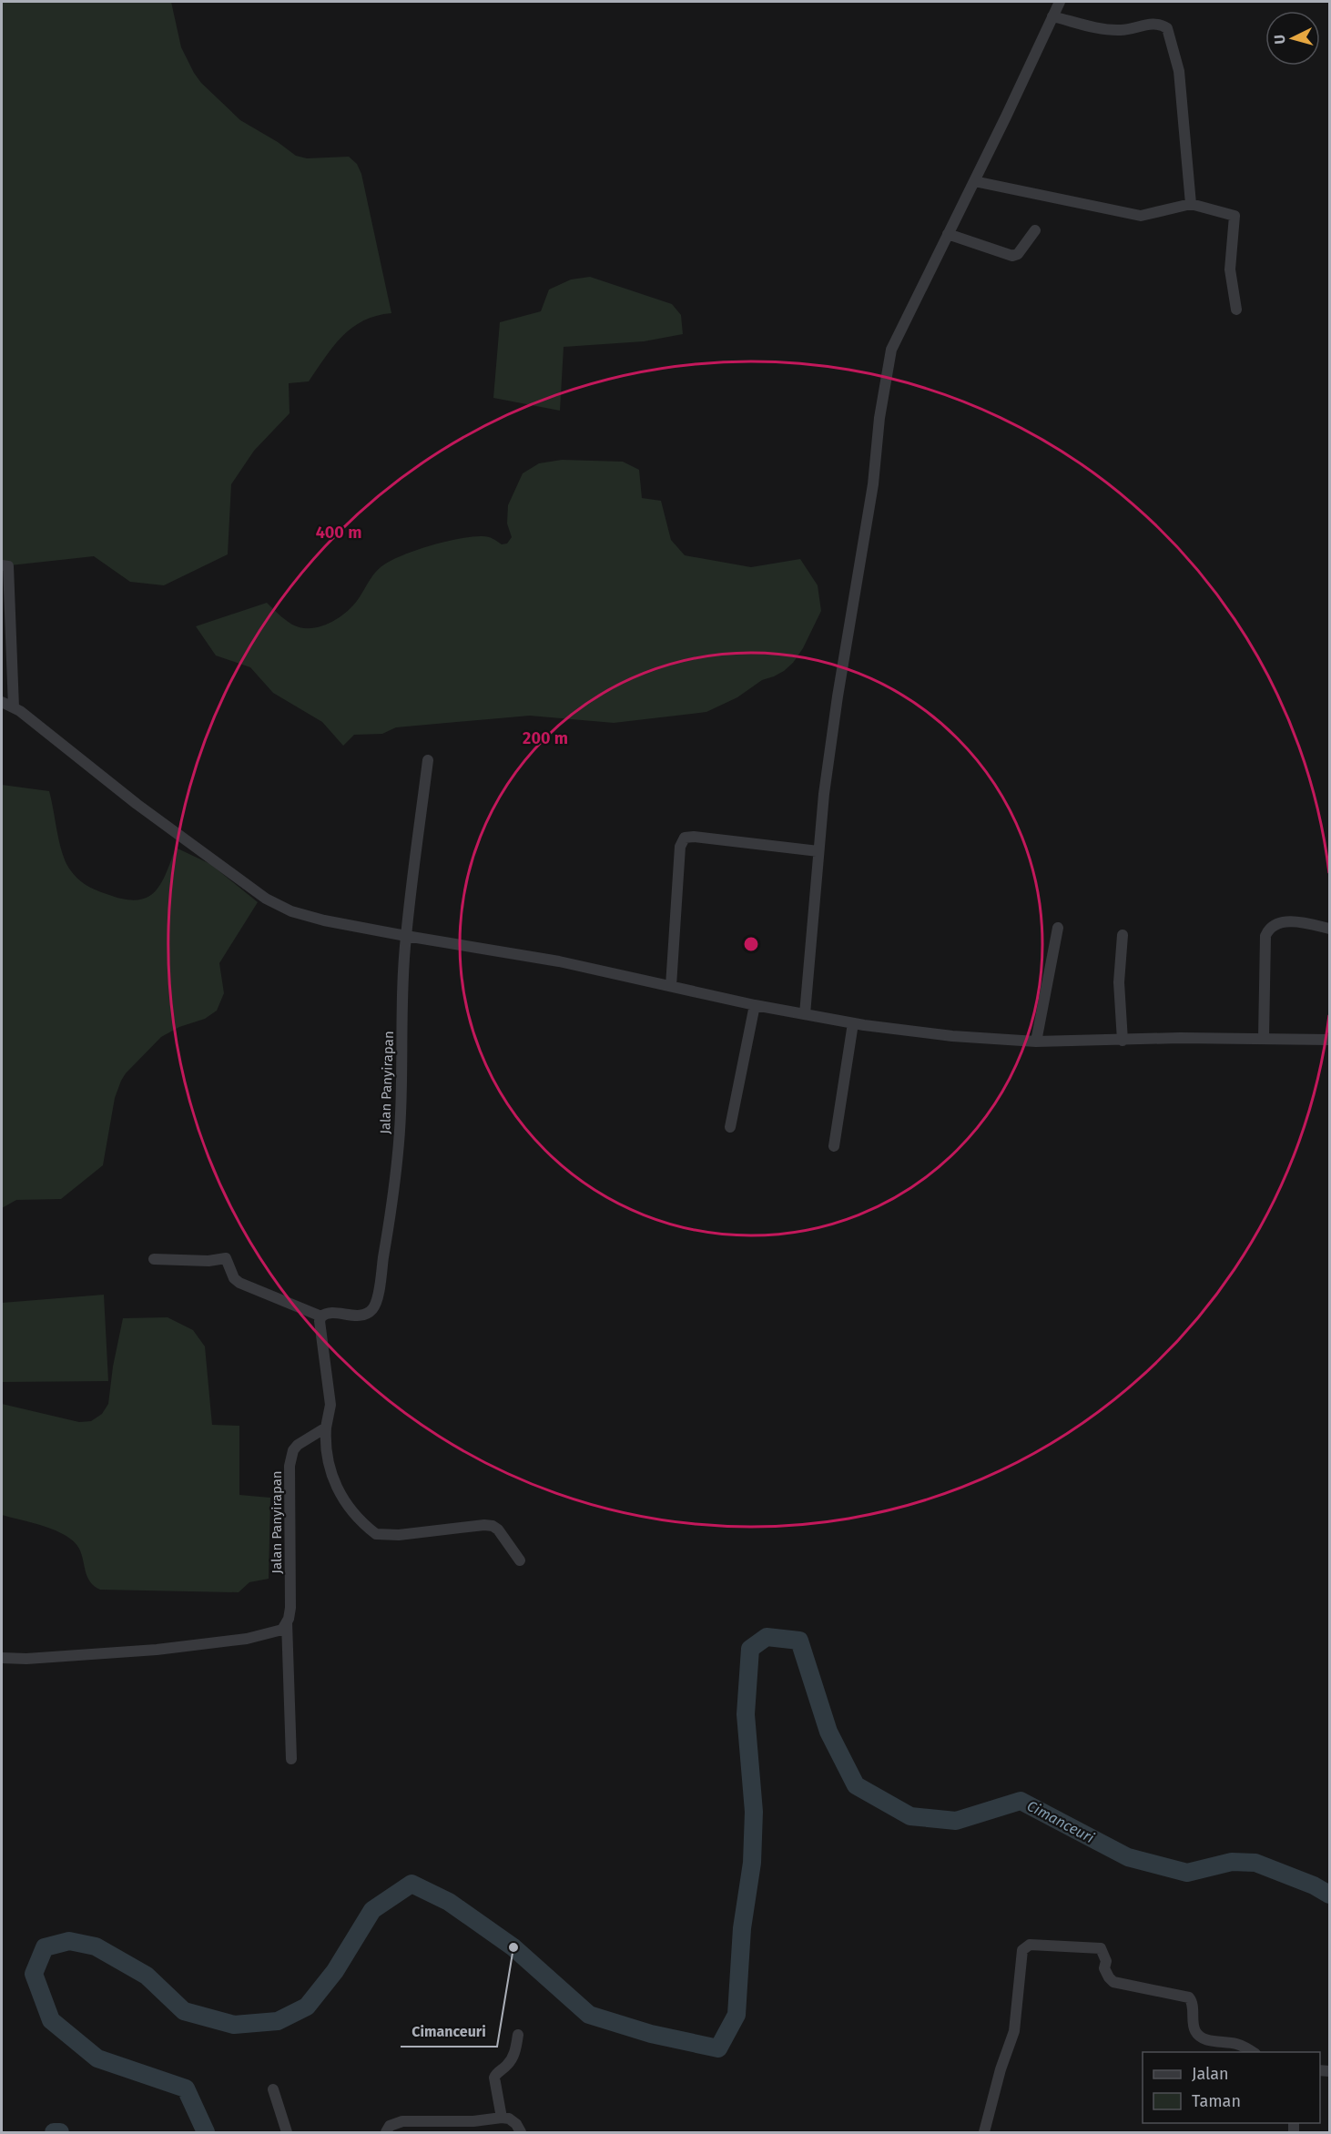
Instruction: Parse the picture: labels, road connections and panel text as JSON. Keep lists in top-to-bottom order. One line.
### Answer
{"streets":{"street":["Jalan Panyirapan"]},"water":["Cimanceuri"],"places":["Cimanceuri"],"legend":["Jalan","Taman"],"north":"left","rings":["400 m","200 m"]}
